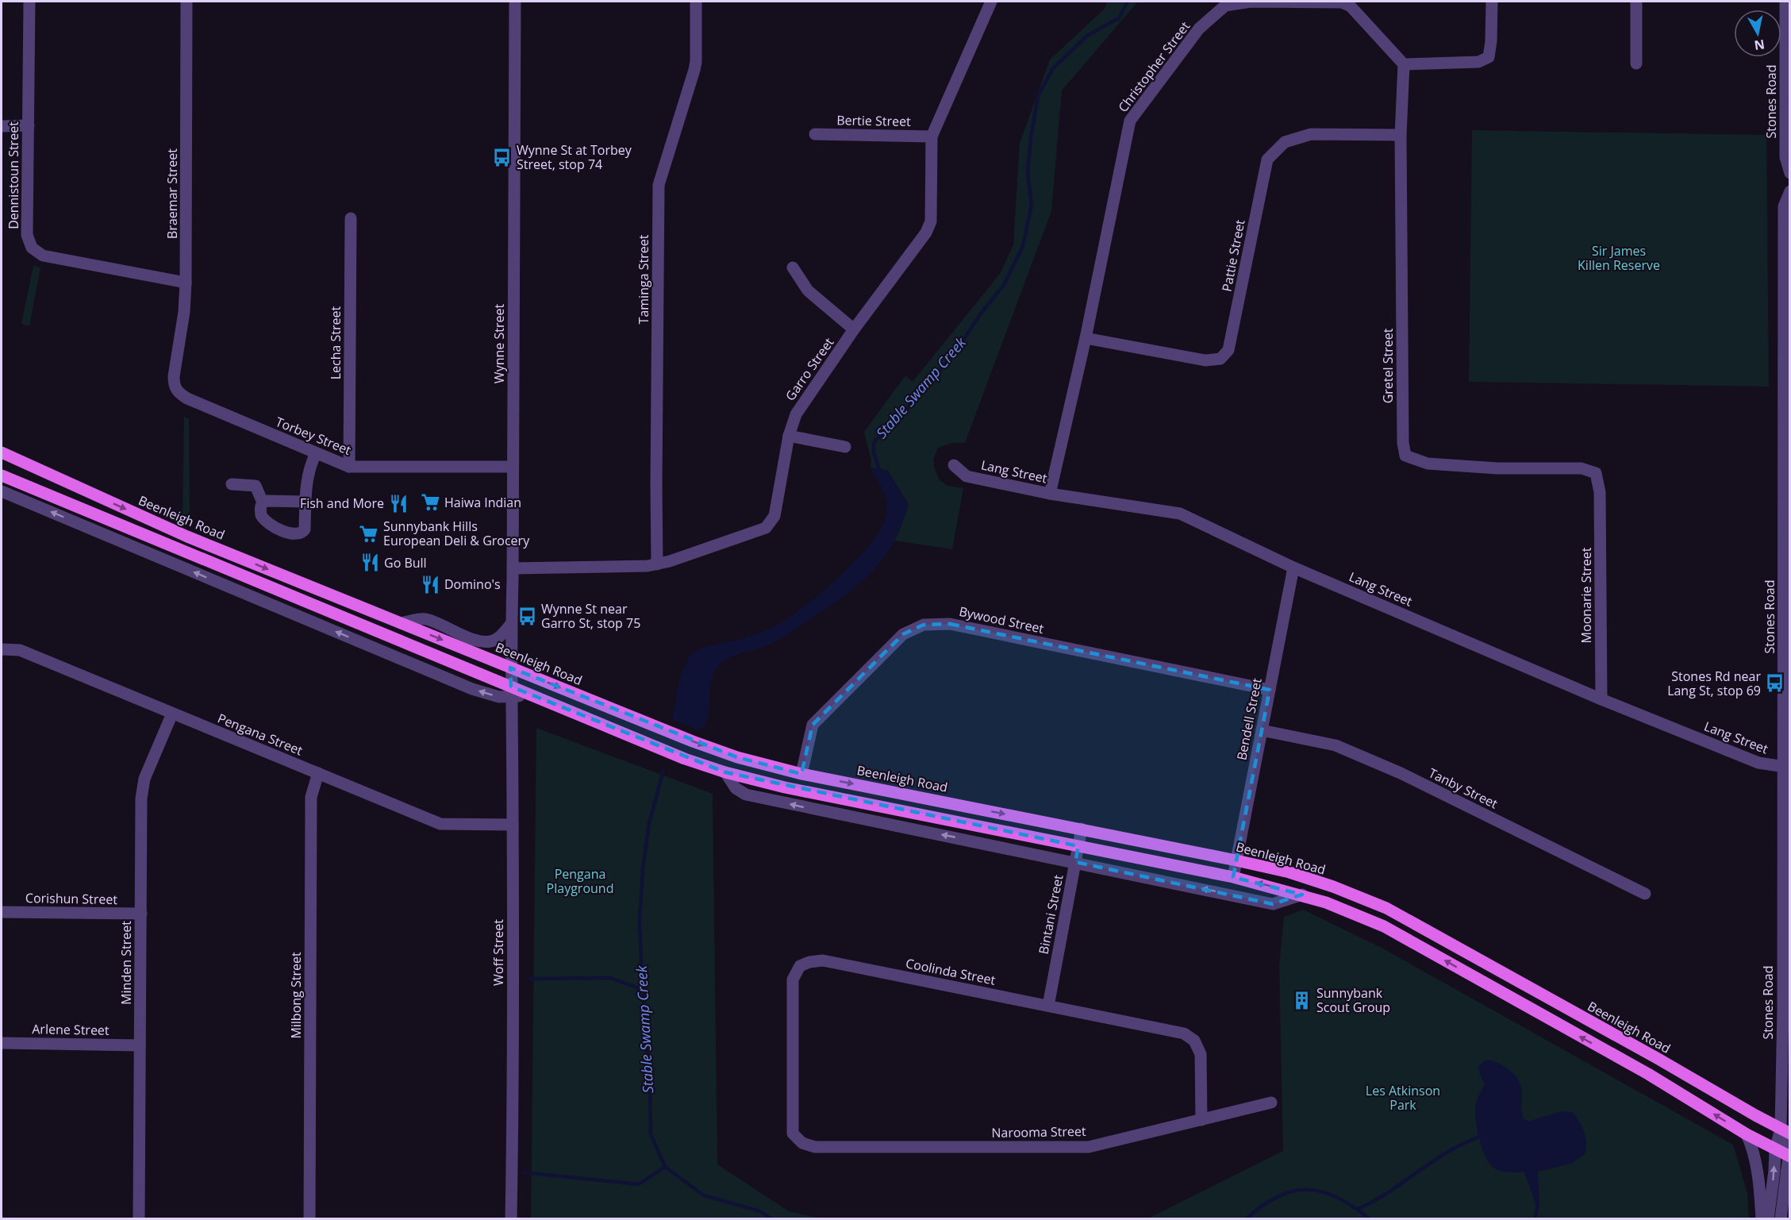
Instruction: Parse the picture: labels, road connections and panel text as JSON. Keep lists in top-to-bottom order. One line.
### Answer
{"streets":{"main road":["Beenleigh Road"],"street":["Christopher Street","Stones Road","Bertie Street","Dennistoun Street","Braemar Street","Pattie Street","Taminga Street","Lecha Street","Wynne Street","Gretel Street","Garro Street","Torbey Street","Lang Street","Moonarie Street","Bywood Street","Bendell Street","Pengana Street","Tanby Street","Corishun Street","Bintani Street","Woff Street","Minden Street","Coolinda Street","Milbong Street","Arlene Street","Narooma Street"]},"crossings":[["Christopher Street","Pattie Street"],["Christopher Street","Gretel Street"],["Christopher Street","Lang Street"],["Stones Road","Lang Street"],["Stones Road","Beenleigh Road"],["Bertie Street","Garro Street"],["Dennistoun Street","Braemar Street"],["Braemar Street","Torbey Street"],["Pattie Street","Gretel Street"],["Taminga Street","Garro Street"],["Lecha Street","Torbey Street"],["Wynne Street","Garro Street"],["Wynne Street","Torbey Street"],["Wynne Street","Beenleigh Road"],["Wynne Street","Woff Street"],["Gretel Street","Moonarie Street"],["Lang Street","Moonarie Street"],["Lang Street","Bendell Street"],["Beenleigh Road","Bywood Street"],["Beenleigh Road","Bendell Street"],["Beenleigh Road","Bintani Street"],["Bywood Street","Bendell Street"],["Bendell Street","Tanby Street"],["Pengana Street","Woff Street"],["Pengana Street","Minden Street"],["Pengana Street","Milbong Street"],["Corishun Street","Minden Street"],["Bintani Street","Coolinda Street"],["Minden Street","Arlene Street"],["Coolinda Street","Narooma Street"]],"water":["Stable Swamp Creek"],"parks":["Sir James Killen Reserve","Pengana Playground","Les Atkinson Park"],"places":{"bus stop":["Wynne St at Torbey Street, stop 74","Wynne St near Garro St, stop 75","Stones Rd near Lang St, stop 69"],"supermarket":["Haiwa Indian","Sunnybank Hills European Deli & Grocery"],"restaurant":["Fish and More","Go Bull","Domino's"],"building":["Sunnybank Scout Group"]},"north":"bottom"}
